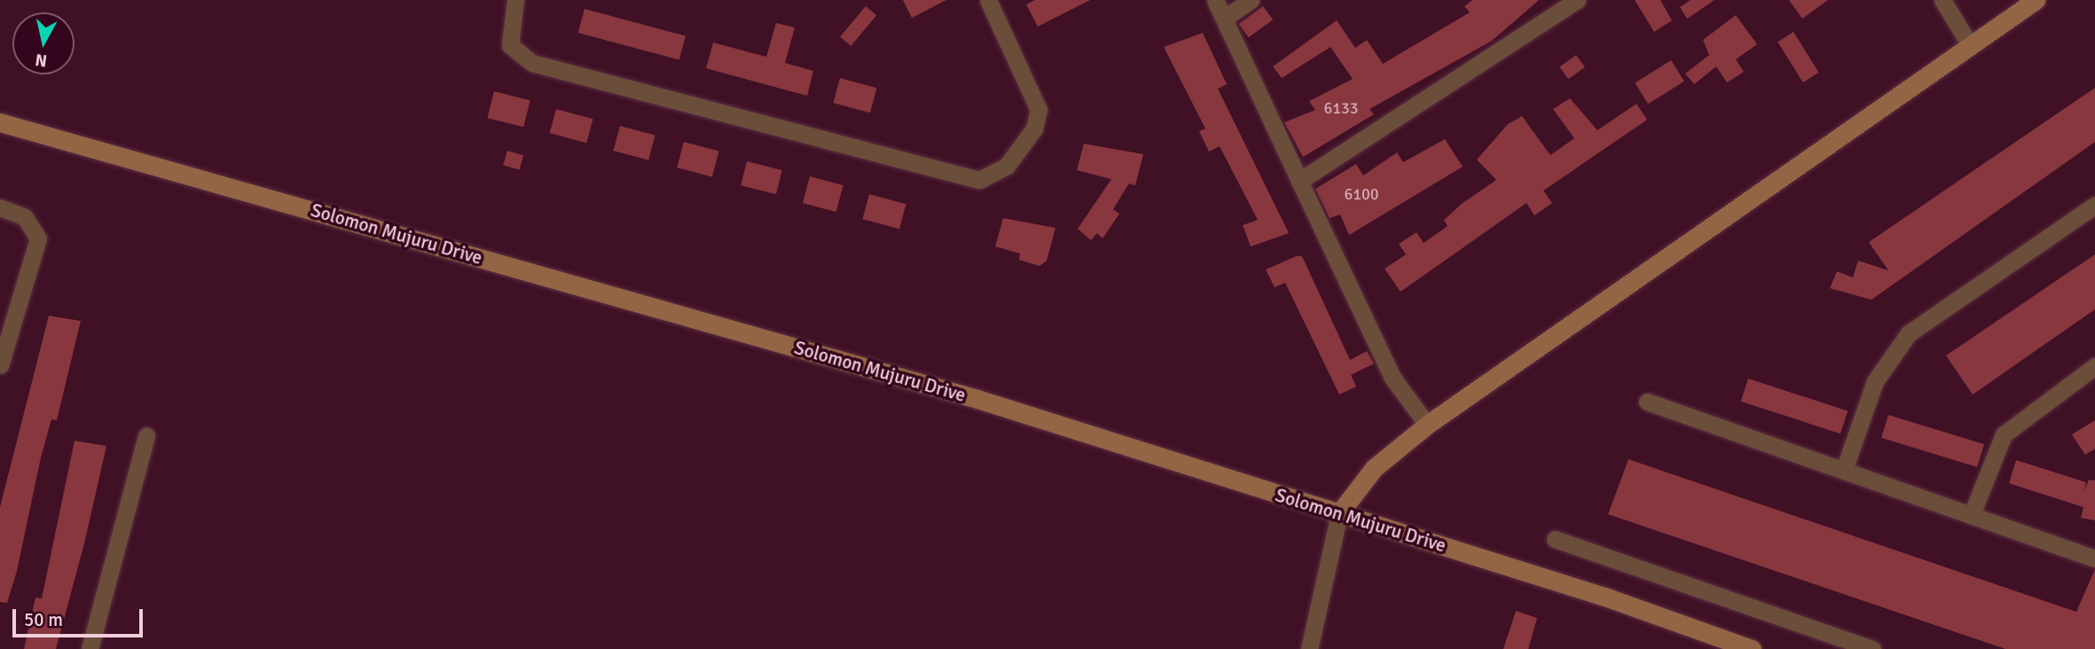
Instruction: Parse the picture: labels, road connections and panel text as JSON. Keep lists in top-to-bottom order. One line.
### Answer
{"streets":{"street":["Solomon Mujuru Drive"]},"house_numbers":["6133","6100"],"scale_bar":"50 m","north":"bottom"}
